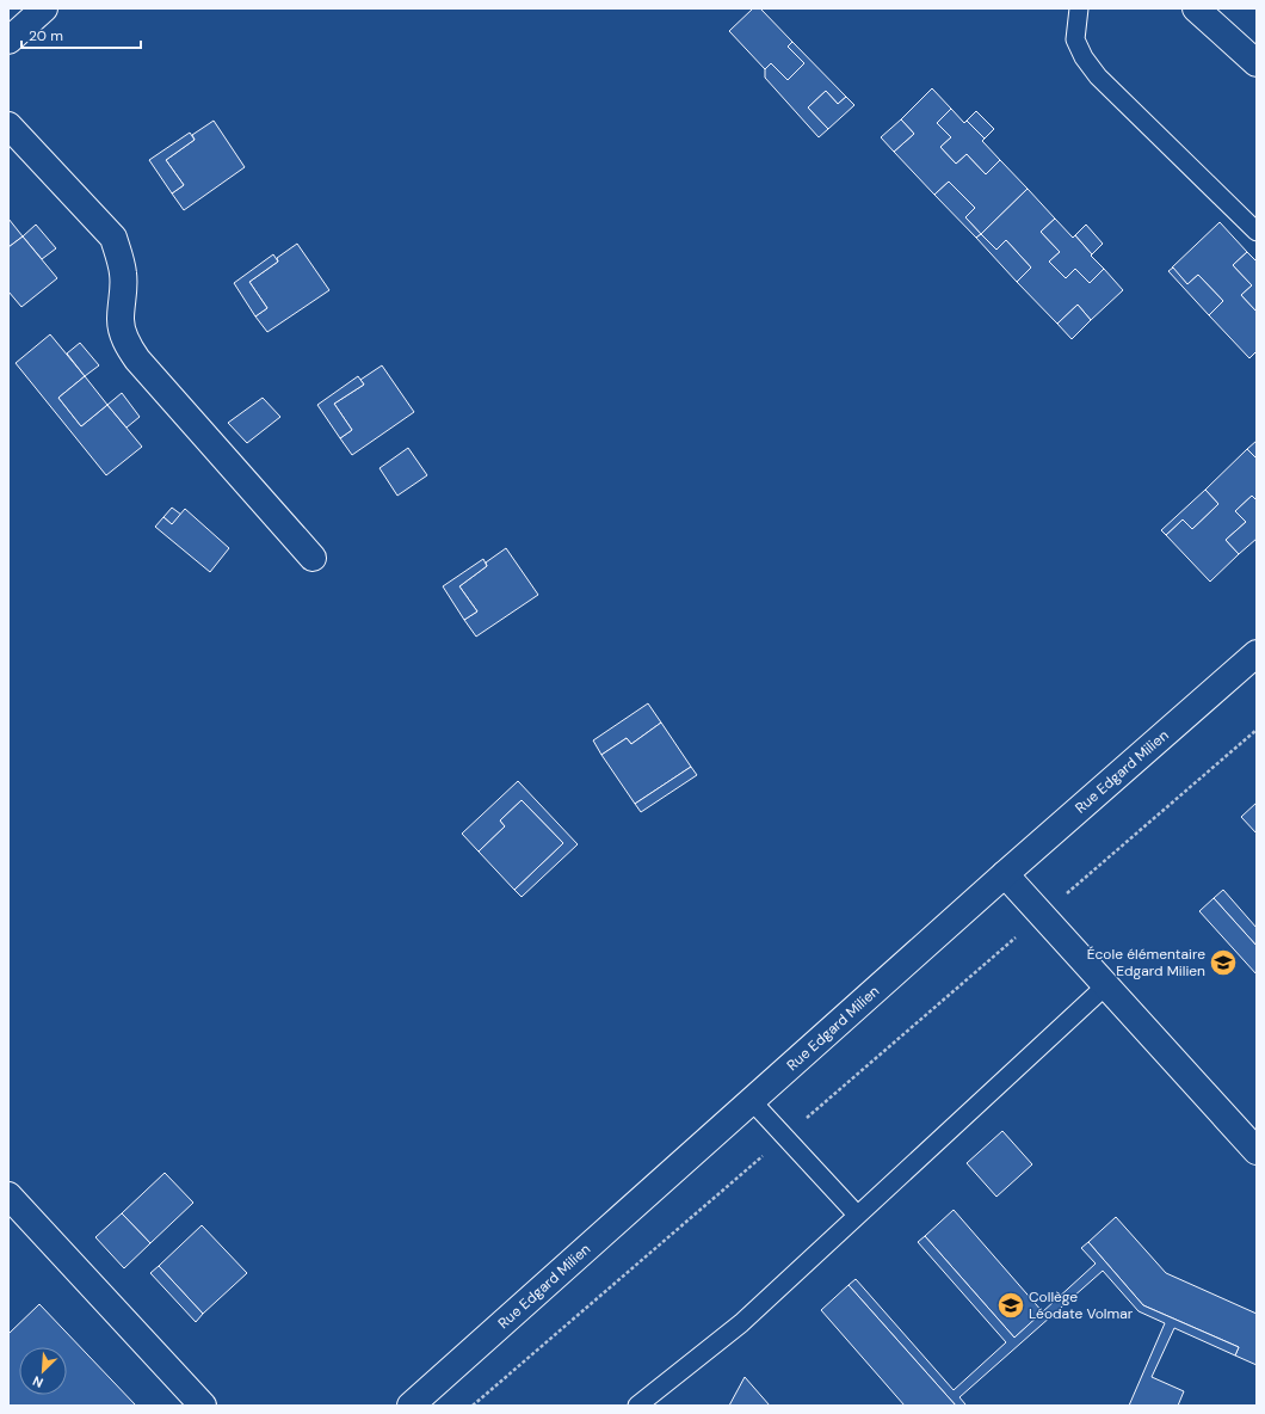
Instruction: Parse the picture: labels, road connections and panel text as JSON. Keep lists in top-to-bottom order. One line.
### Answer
{"streets":{"street":["Rue Edgard Milien"]},"places":{"school or university":["École élémentaire Edgard Milien","Collège Léodate Volmar"]},"scale_bar":"20 m","north":"bottom left"}
